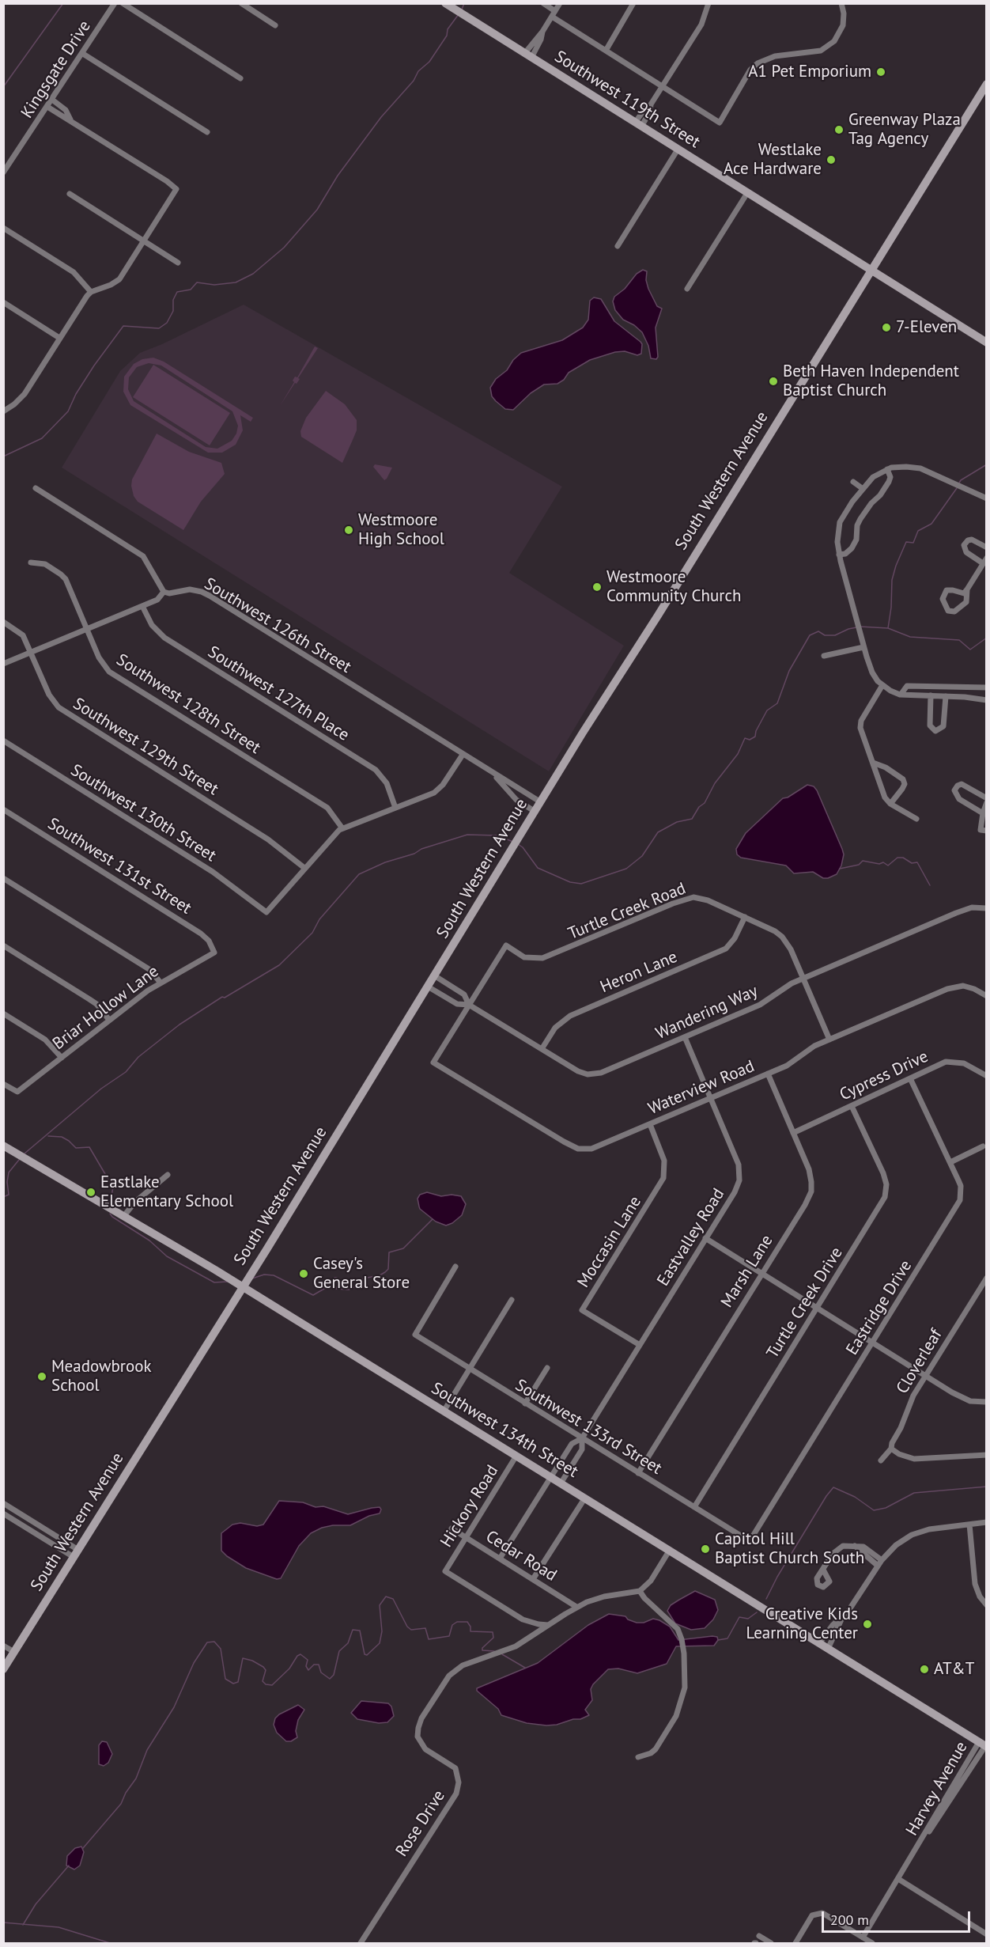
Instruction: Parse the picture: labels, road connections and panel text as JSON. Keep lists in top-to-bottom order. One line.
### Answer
{"streets":{"main road":["Southwest 119th Street","South Western Avenue","Southwest 134th Street"],"street":["Kingsgate Drive","Southwest 126th Street","Southwest 127th Place","Southwest 128th Street","Southwest 129th Street","Southwest 130th Street","Southwest 131st Street","Turtle Creek Road","Heron Lane","Briar Hollow Lane","Wandering Way","Cypress Drive","Waterview Road","Eastvalley Road","Moccasin Lane","Marsh Lane","Turtle Creek Drive","Eastridge Drive","Cloverleaf","Southwest 133rd Street","Hickory Road","Cedar Road","Harvey Avenue","Rose Drive"]},"crossings":[["Southwest 119th Street","South Western Avenue"],["South Western Avenue","Southwest 126th Street"],["South Western Avenue","Wandering Way"],["South Western Avenue","Southwest 134th Street"],["Southwest 129th Street","Southwest 130th Street"],["Southwest 131st Street","Briar Hollow Lane"],["Turtle Creek Road","Heron Lane"],["Turtle Creek Road","Wandering Way"],["Turtle Creek Road","Waterview Road"],["Heron Lane","Wandering Way"],["Wandering Way","Waterview Road"],["Wandering Way","Eastvalley Road"],["Cypress Drive","Marsh Lane"],["Cypress Drive","Turtle Creek Drive"],["Cypress Drive","Eastridge Drive"],["Waterview Road","Eastvalley Road"],["Waterview Road","Moccasin Lane"],["Waterview Road","Marsh Lane"],["Eastvalley Road","Moccasin Lane"],["Eastvalley Road","Southwest 133rd Street"],["Eastvalley Road","Southwest 134th Street"],["Eastvalley Road","Cedar Road"],["Marsh Lane","Southwest 133rd Street"],["Turtle Creek Drive","Southwest 133rd Street"],["Eastridge Drive","Southwest 133rd Street"],["Southwest 134th Street","Hickory Road"],["Southwest 134th Street","Harvey Avenue"],["Hickory Road","Cedar Road"],["Hickory Road","Rose Drive"]],"places":["A1 Pet Emporium","Greenway Plaza Tag Agency","Westlake Ace Hardware","7-Eleven","Beth Haven Independent Baptist Church","Westmoore High School","Westmoore Community Church","Eastlake Elementary School","Casey's General Store","Meadowbrook School","Capitol Hill Baptist Church South","Creative Kids Learning Center","AT&T"],"scale_bar":"200 m"}
